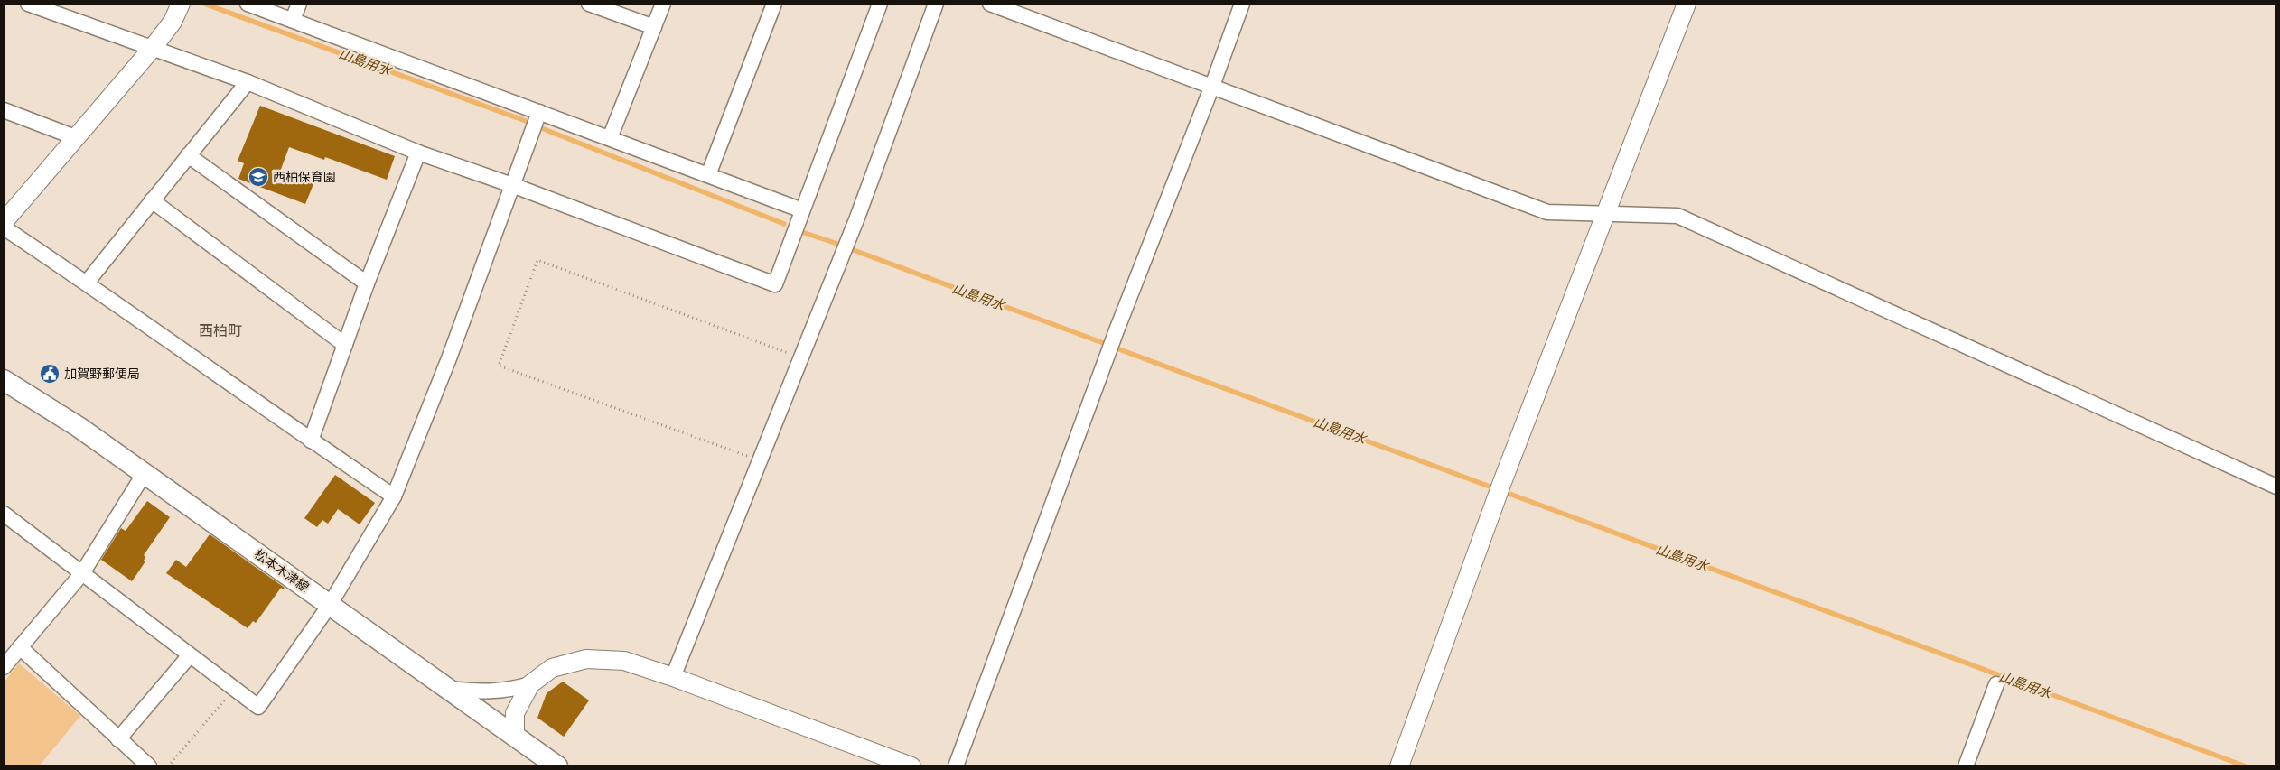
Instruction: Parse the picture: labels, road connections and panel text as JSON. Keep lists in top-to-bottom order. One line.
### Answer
{"streets":{"main road":["松本木津線"]},"districts":["西柏町"],"water":["山島用水"],"places":{"school or university":["西柏保育園"],"public building":["加賀野郵便局"]}}
